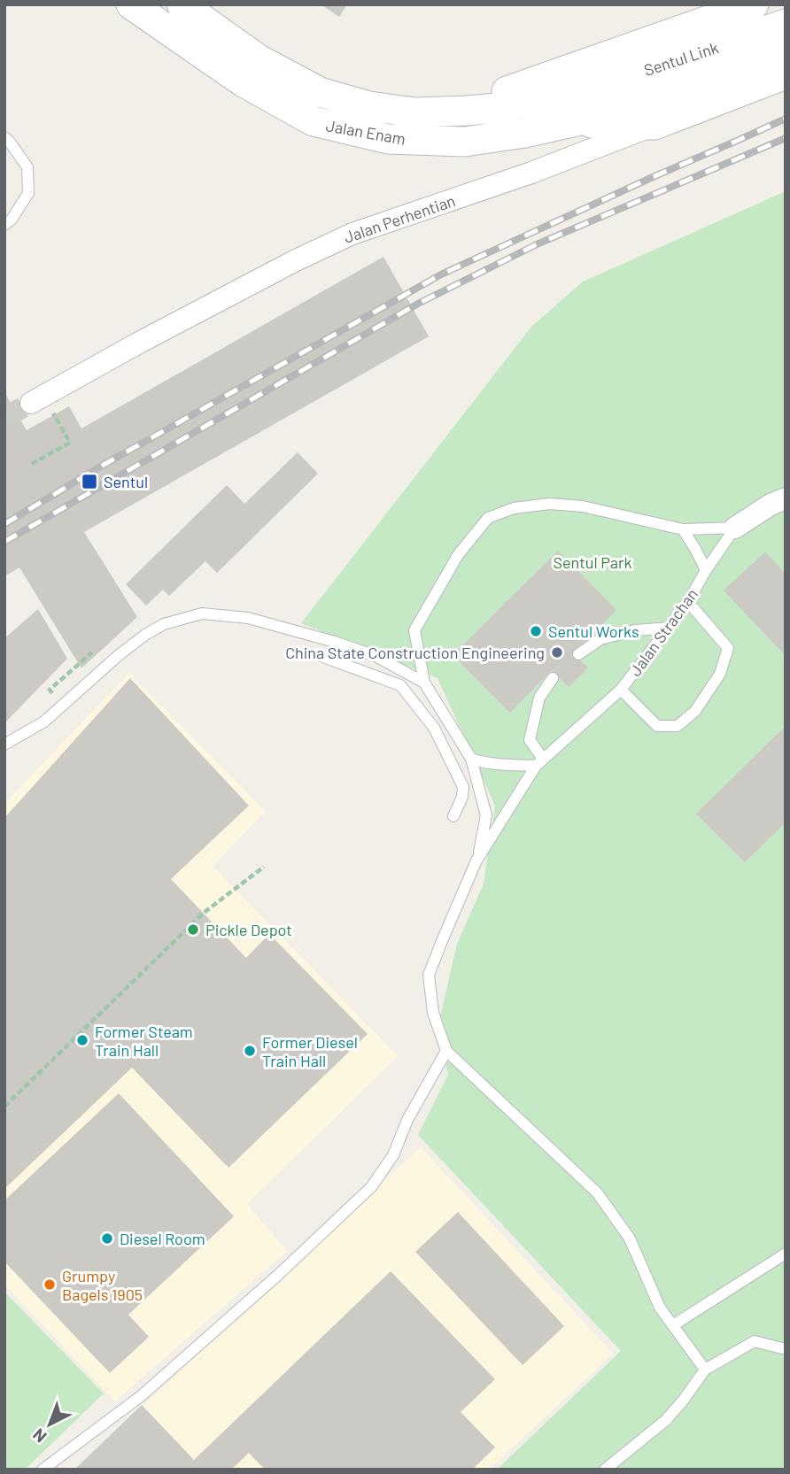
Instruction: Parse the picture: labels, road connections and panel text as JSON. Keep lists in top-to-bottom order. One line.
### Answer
{"streets":{"main road":["Sentul Link","Jalan Enam","Jalan Perhentian"],"street":["Jalan Strachan"]},"crossings":[["Sentul Link","Jalan Enam"]],"parks":["Sentul Park"],"places":{"transit":["Sentul"],"other":["Sentul Works","China State Construction Engineering","Pickle Depot","Former Steam Train Hall","Former Diesel Train Hall","Diesel Room","Grumpy Bagels 1905"]},"north":"bottom left"}
